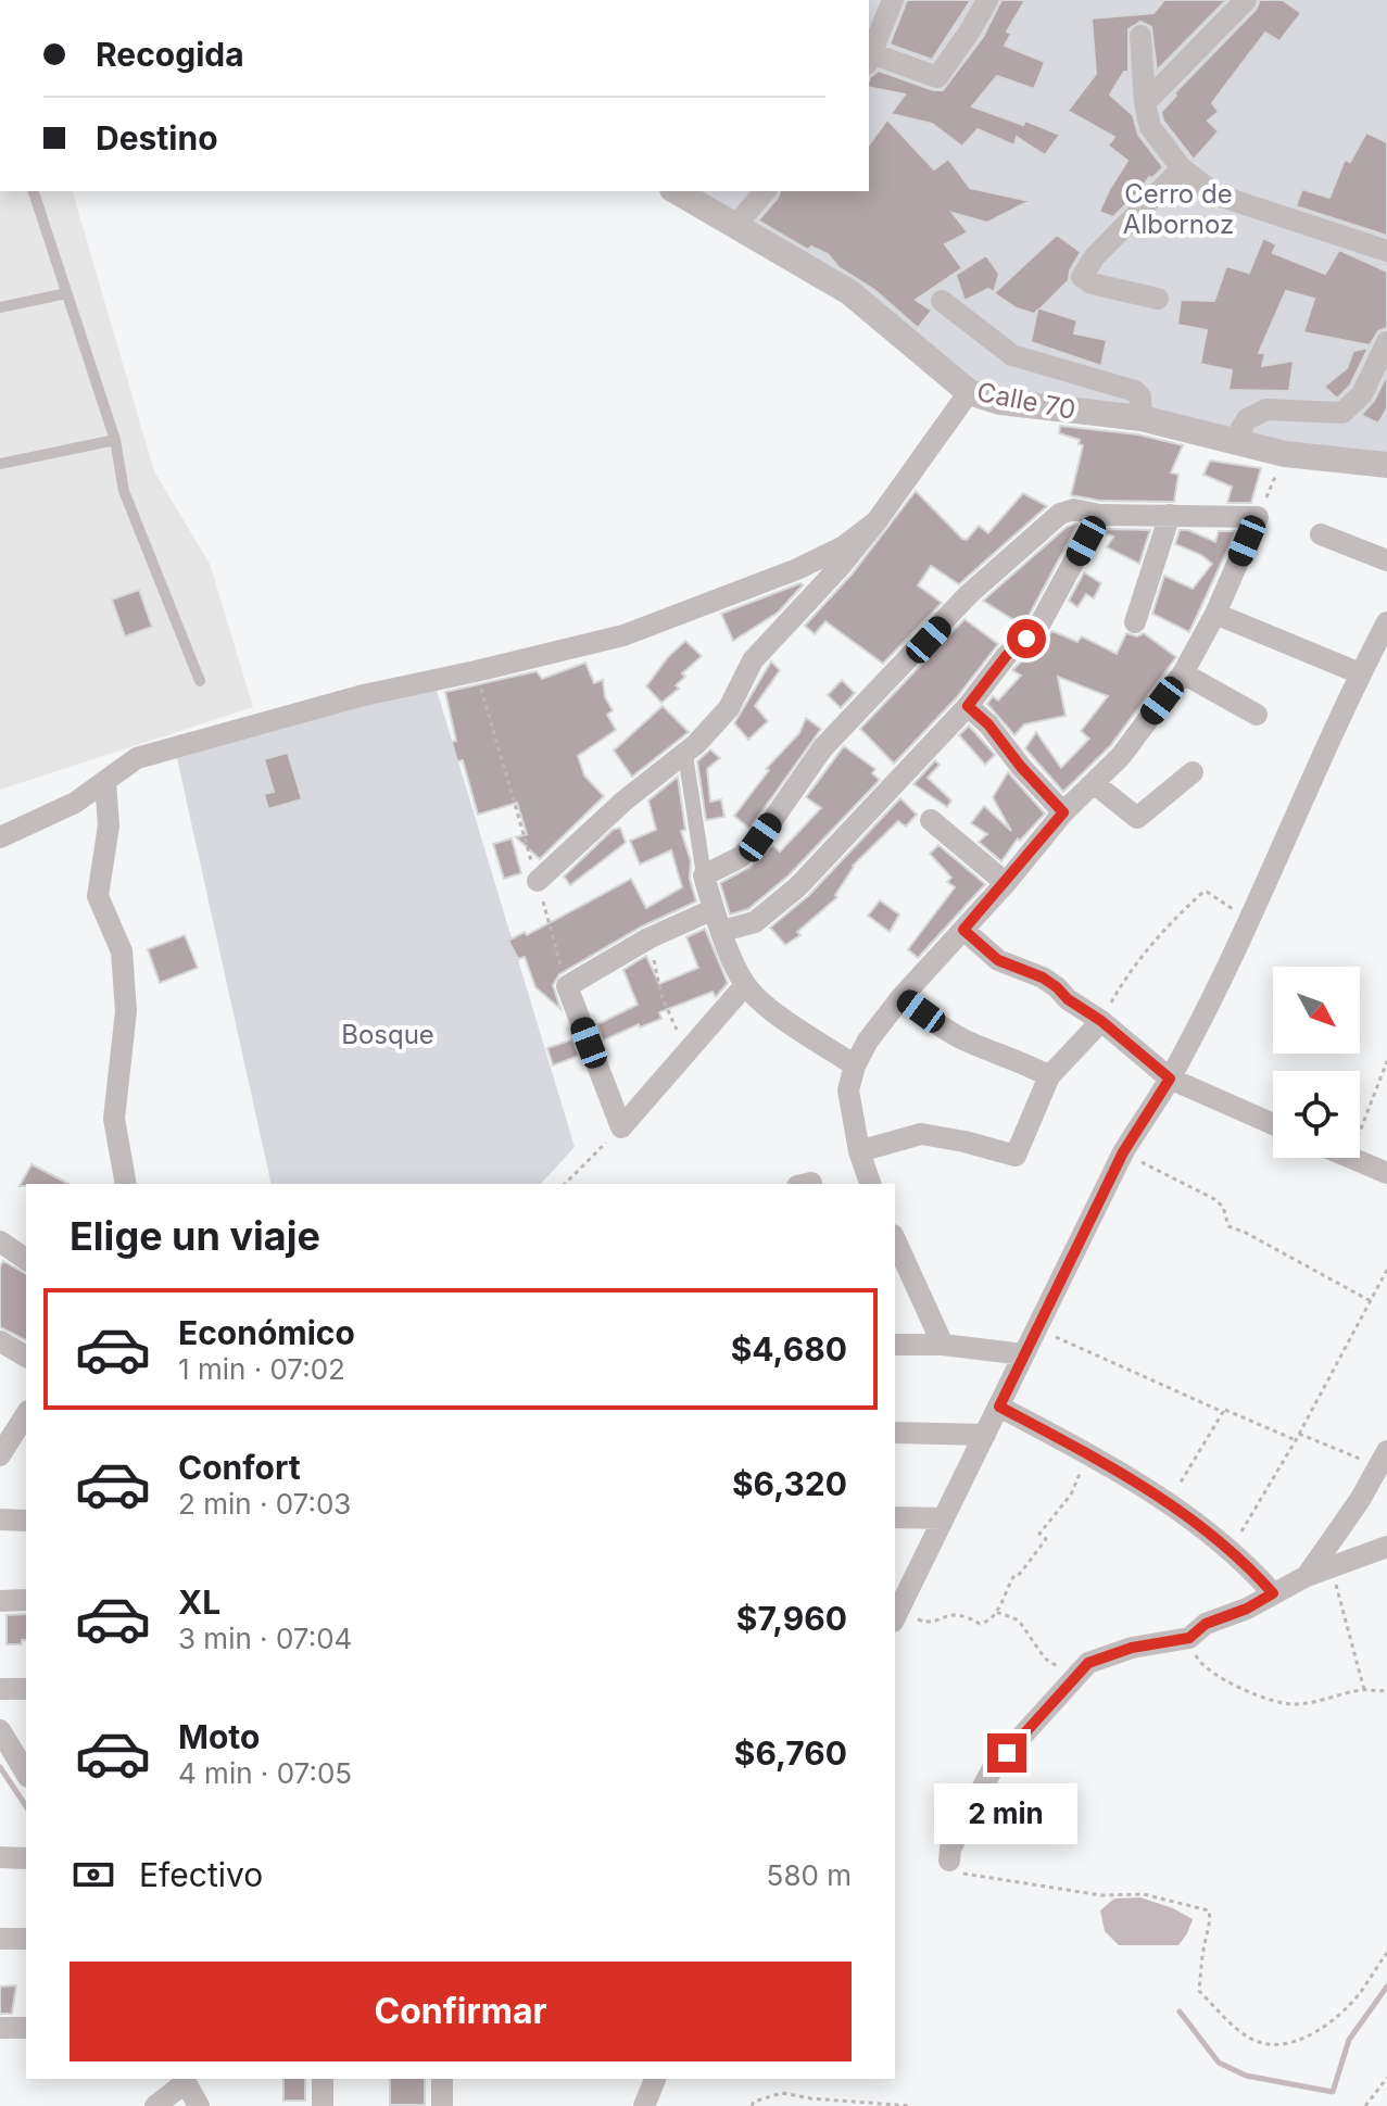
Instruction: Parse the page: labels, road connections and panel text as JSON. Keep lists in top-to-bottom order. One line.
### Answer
{"streets":{"street":["Calle 70"]},"parks":["Cerro de Albornoz","Bosque"],"north":"bottom right","page":{"banner":["Recogida","Destino"],"heading":"Elige un viaje","list":[{"name":"Económico","note":"1 min · 07:02","value":"$4,680"},{"name":"Confort","note":"2 min · 07:03","value":"$6,320"},{"name":"XL","note":"3 min · 07:04","value":"$7,960"},{"name":"Moto","note":"4 min · 07:05","value":"$6,760"}],"bubble":"2 min","pay":["Efectivo","580 m"],"buttons":"Confirmar"}}
